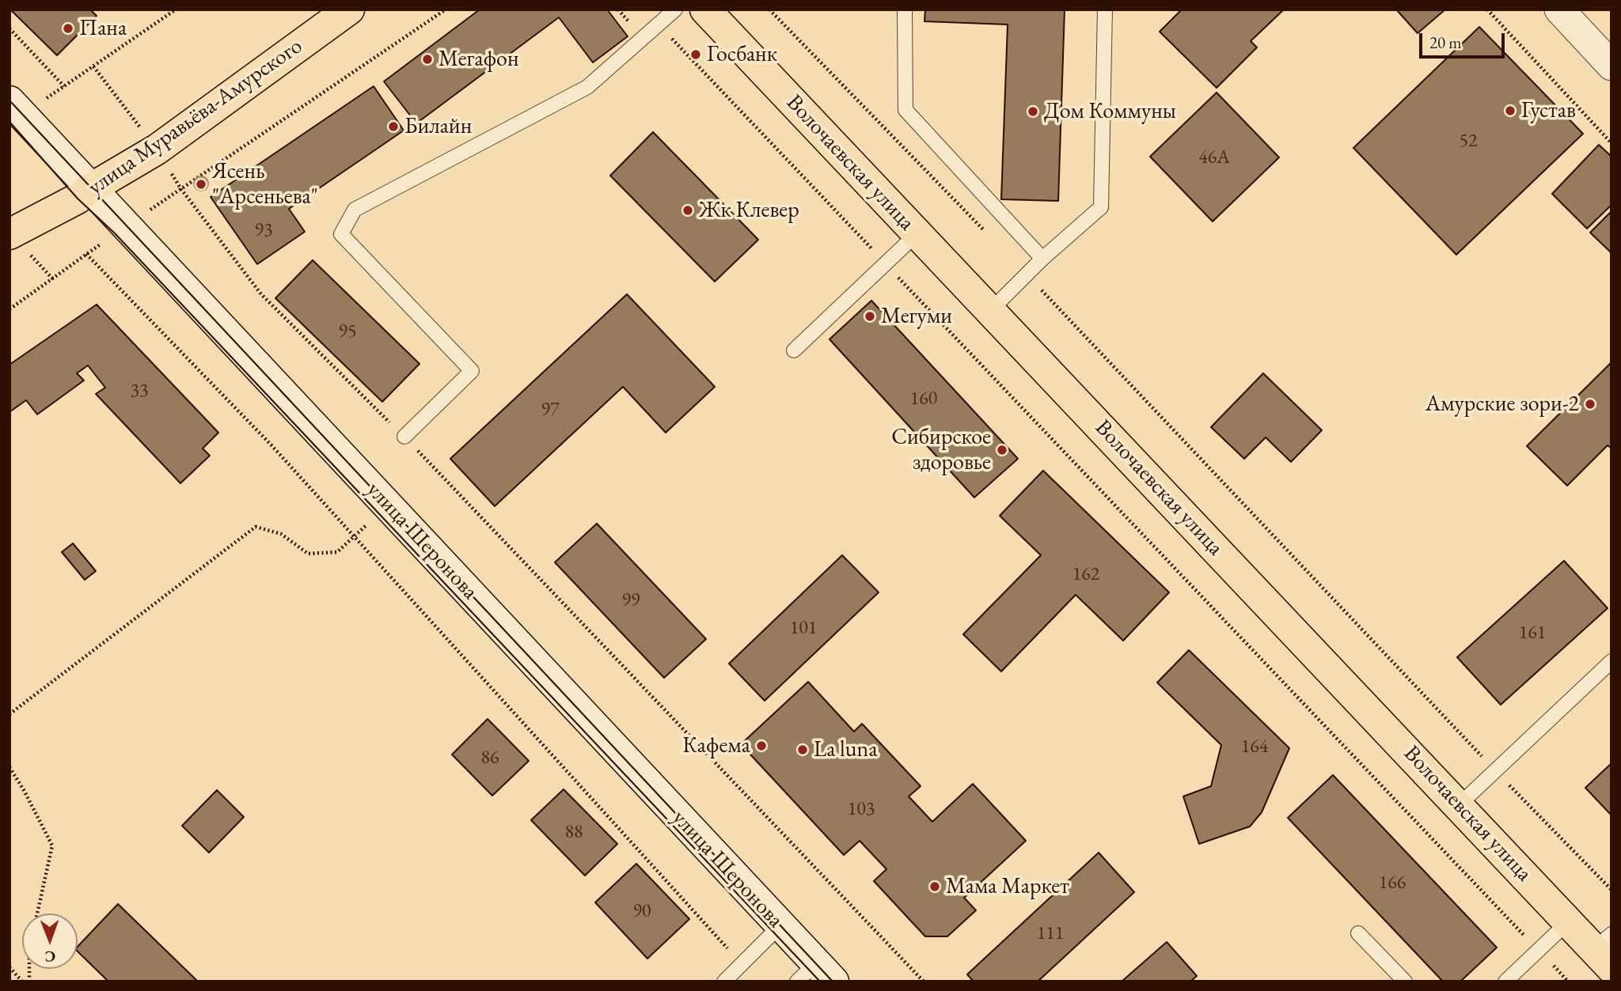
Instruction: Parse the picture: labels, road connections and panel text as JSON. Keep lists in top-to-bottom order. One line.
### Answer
{"streets":{"main road":["улица Муравьёва-Амурского","Волочаевская улица","улица Шеронова"]},"crossings":[["улица Муравьёва-Амурского","улица Шеронова"]],"places":["Пана","Госбанк","Мегафон","Густав","Дом Коммуны","Билайн","Ясень \"Арсеньева\"","Жк Клевер","Мегуми","Амурские зори-2","Сибирское здоровье","Кафема","La luna","Мама Маркет"],"house_numbers":["52","46А","93","95","33","160","97","162","99","101","161","164","86","103","88","166","90","111"],"scale_bar":"20 m","north":"bottom"}
